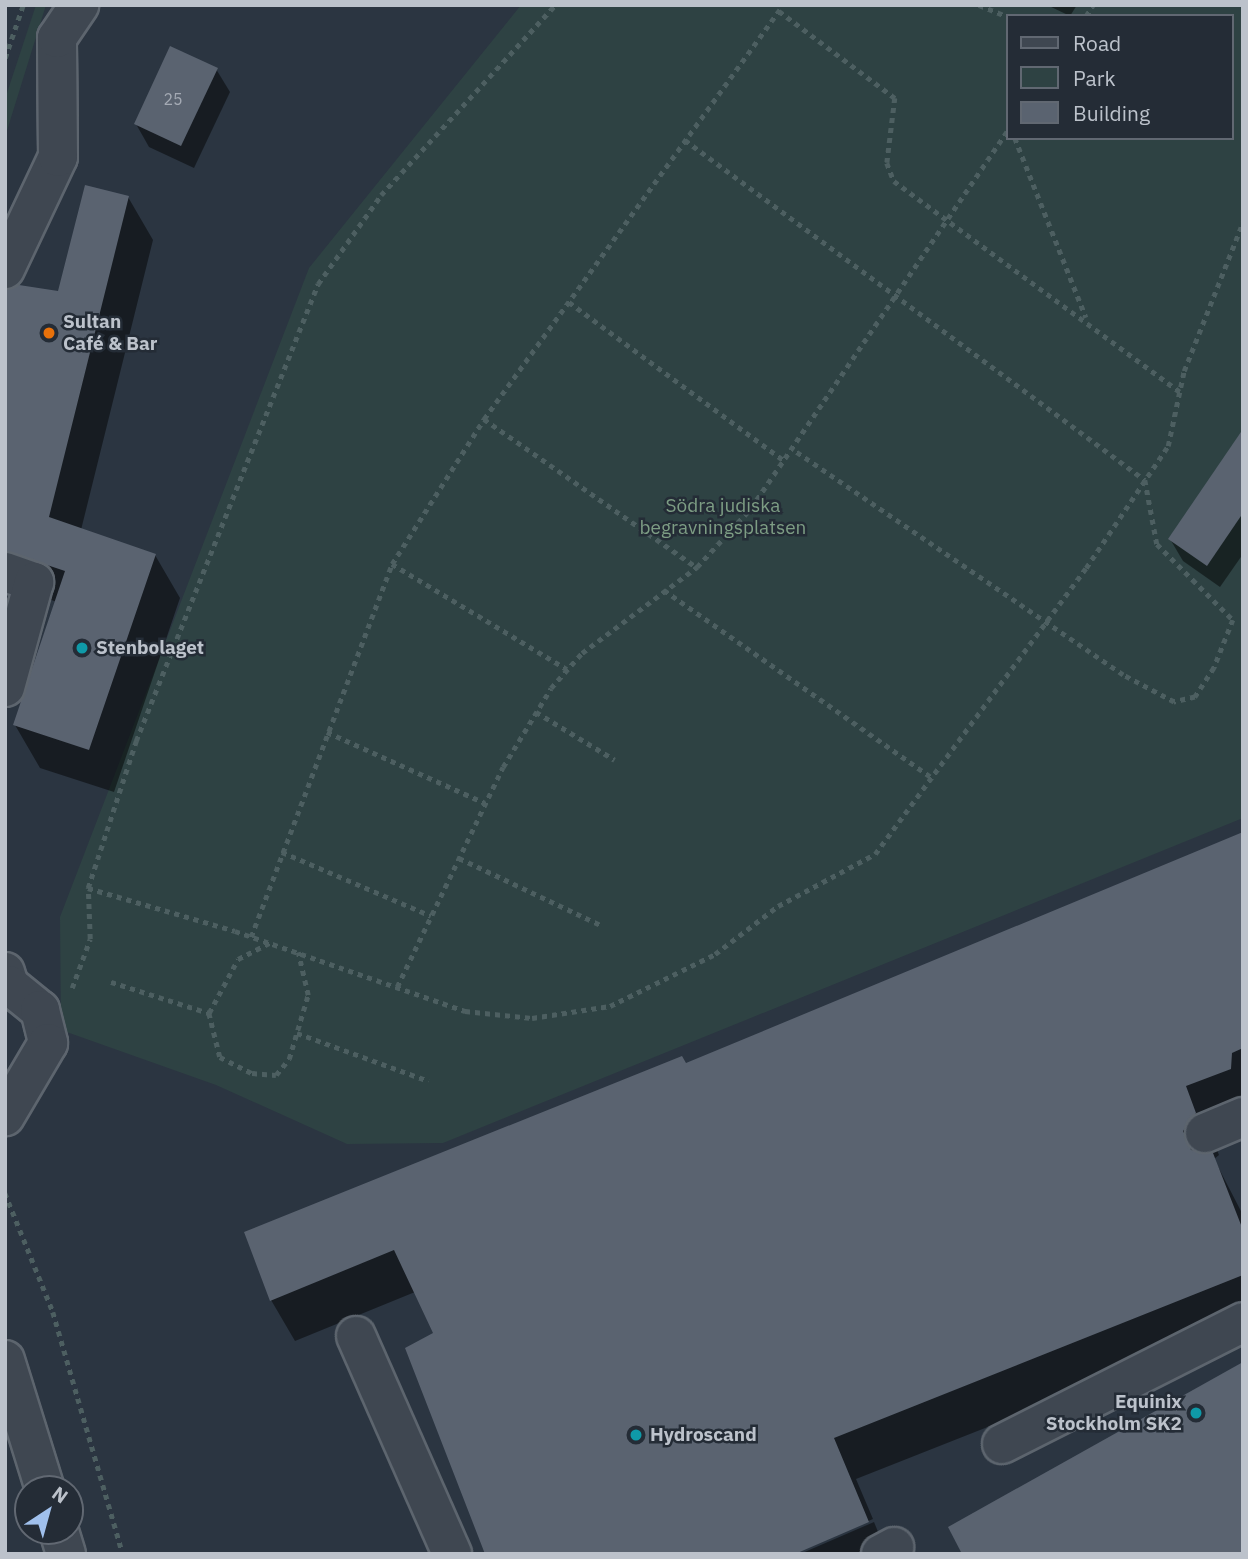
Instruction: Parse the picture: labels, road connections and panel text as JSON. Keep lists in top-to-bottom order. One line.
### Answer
{"parks":["Södra judiska begravningsplatsen"],"places":["Sultan Café & Bar","Stenbolaget","Equinix Stockholm SK2","Hydroscand"],"house_numbers":["25"],"legend":["Road","Park","Building"],"north":"top right"}
